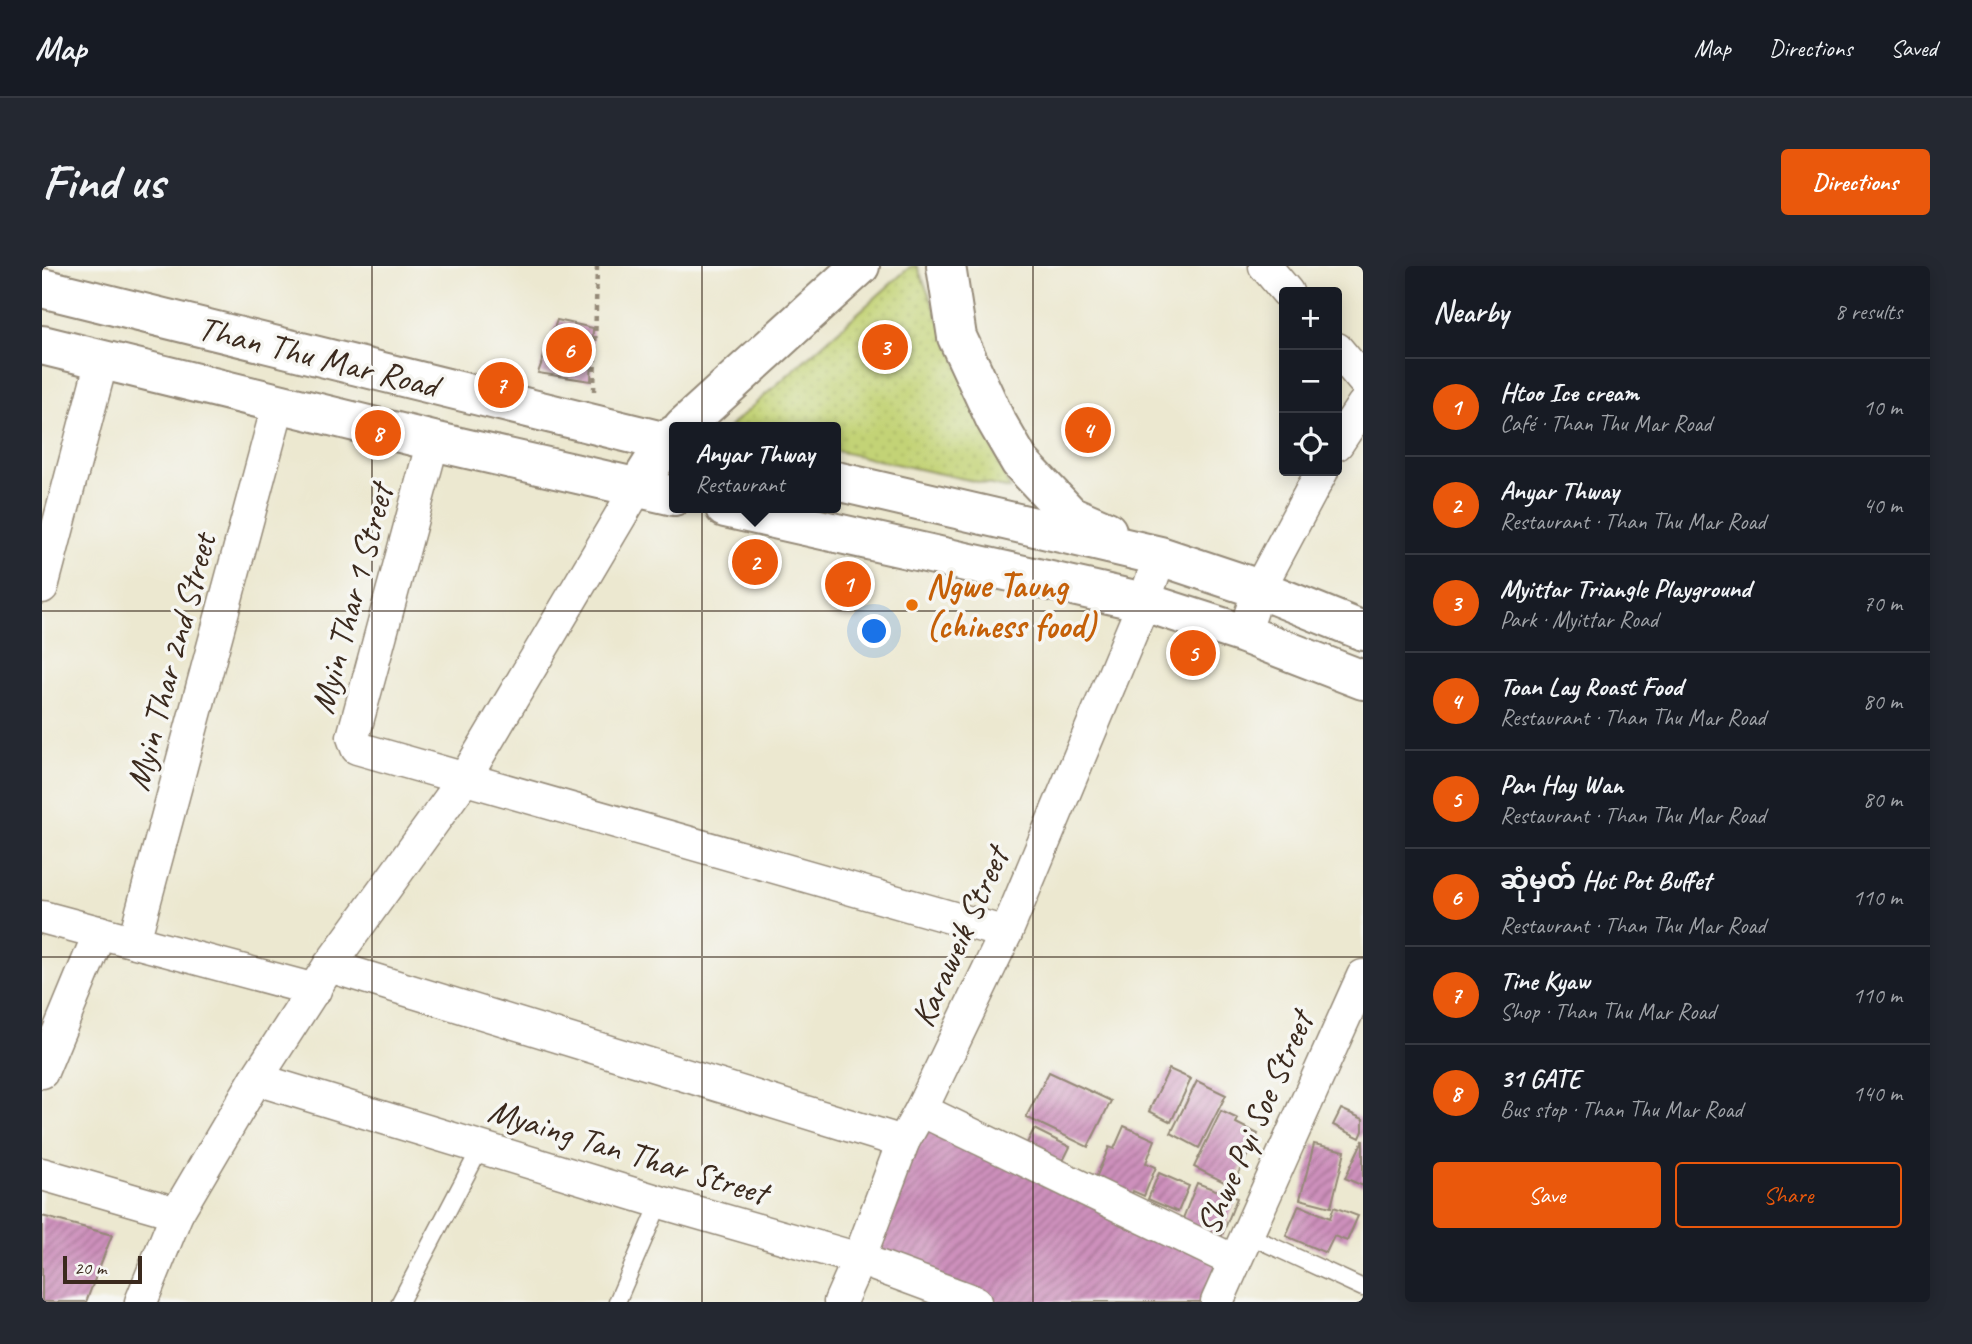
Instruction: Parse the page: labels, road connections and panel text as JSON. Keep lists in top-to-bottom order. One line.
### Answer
{"streets":{"main road":["Than Thu Mar Road"],"street":["Myin Thar 1 Street","Myin Thar 2nd Street","Karaweik Street","Shwe Pyi Soe Street","Myaing Tan Thar Street"]},"crossings":[["Than Thu Mar Road","Myin Thar 1 Street"],["Than Thu Mar Road","Myin Thar 2nd Street"],["Myin Thar 1 Street","Karaweik Street"],["Karaweik Street","Myaing Tan Thar Street"]],"places":["Ngwe Taung (chiness food)"],"scale_bar":"20 m","page":{"header":"Map","nav":["Map","Directions","Saved"],"buttons":["Directions",["Save","Share"]],"title":"Find us","heading":["Nearby","8 results"],"map_buttons":["+","−"],"pins":["3","6","7","4","8","2","1","5"],"list":[{"mark":"1","name":"Htoo Ice cream","note":"Café · Than Thu Mar Road","value":"10 m"},{"mark":"2","name":"Anyar Thway","note":"Restaurant · Than Thu Mar Road","value":"40 m"},{"mark":"3","name":"Myittar Triangle Playground","note":"Park · Myittar Road","value":"70 m"},{"mark":"4","name":"Toan Lay Roast Food","note":"Restaurant · Than Thu Mar Road","value":"80 m"},{"mark":"5","name":"Pan Hay Wan","note":"Restaurant · Than Thu Mar Road","value":"80 m"},{"mark":"6","name":"ဆုံမှတ် Hot Pot Buffet","note":"Restaurant · Than Thu Mar Road","value":"110 m"},{"mark":"7","name":"Tine Kyaw","note":"Shop · Than Thu Mar Road","value":"110 m"},{"mark":"8","name":"31 GATE","note":"Bus stop · Than Thu Mar Road","value":"140 m"}],"popup":["Anyar Thway","Restaurant"],"scale":"20 m"}}
